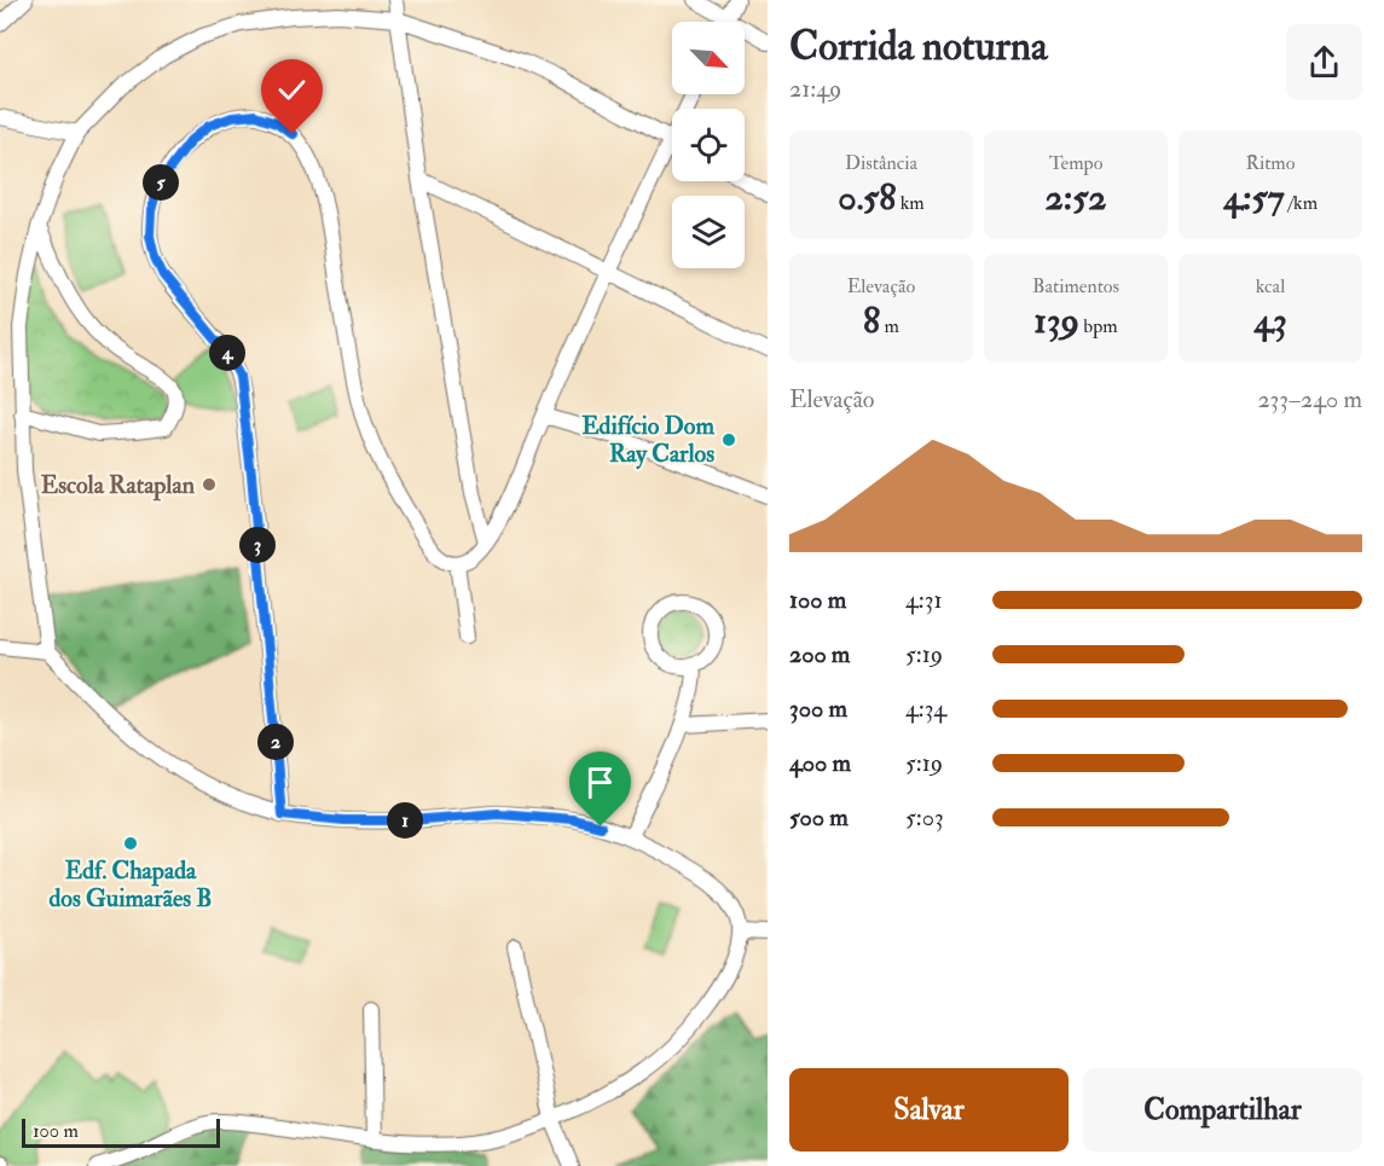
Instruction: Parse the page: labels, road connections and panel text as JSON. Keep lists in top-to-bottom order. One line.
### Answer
{"places":["Edifício Dom Ray Carlos","Escola Rataplan","Edf. Chapada dos Guimarães B"],"scale_bar":"100 m","north":"bottom right","page":{"heading":["Corrida noturna","21:49"],"stats":[["Distância","0.58 km"],["Tempo","2:52"],["Ritmo","4:57 /km"],["Elevação","8 m"],["Batimentos","139 bpm"],["kcal","43"]],"pins":["5","4","3","2","1"],"chart":["Elevação","233–240 m"],"list":[{"name":"100 m","note":"4:31"},{"name":"200 m","note":"5:19"},{"name":"300 m","note":"4:34"},{"name":"400 m","note":"5:19"},{"name":"500 m","note":"5:03"}],"buttons":["Salvar","Compartilhar"],"scale":"100 m"}}
